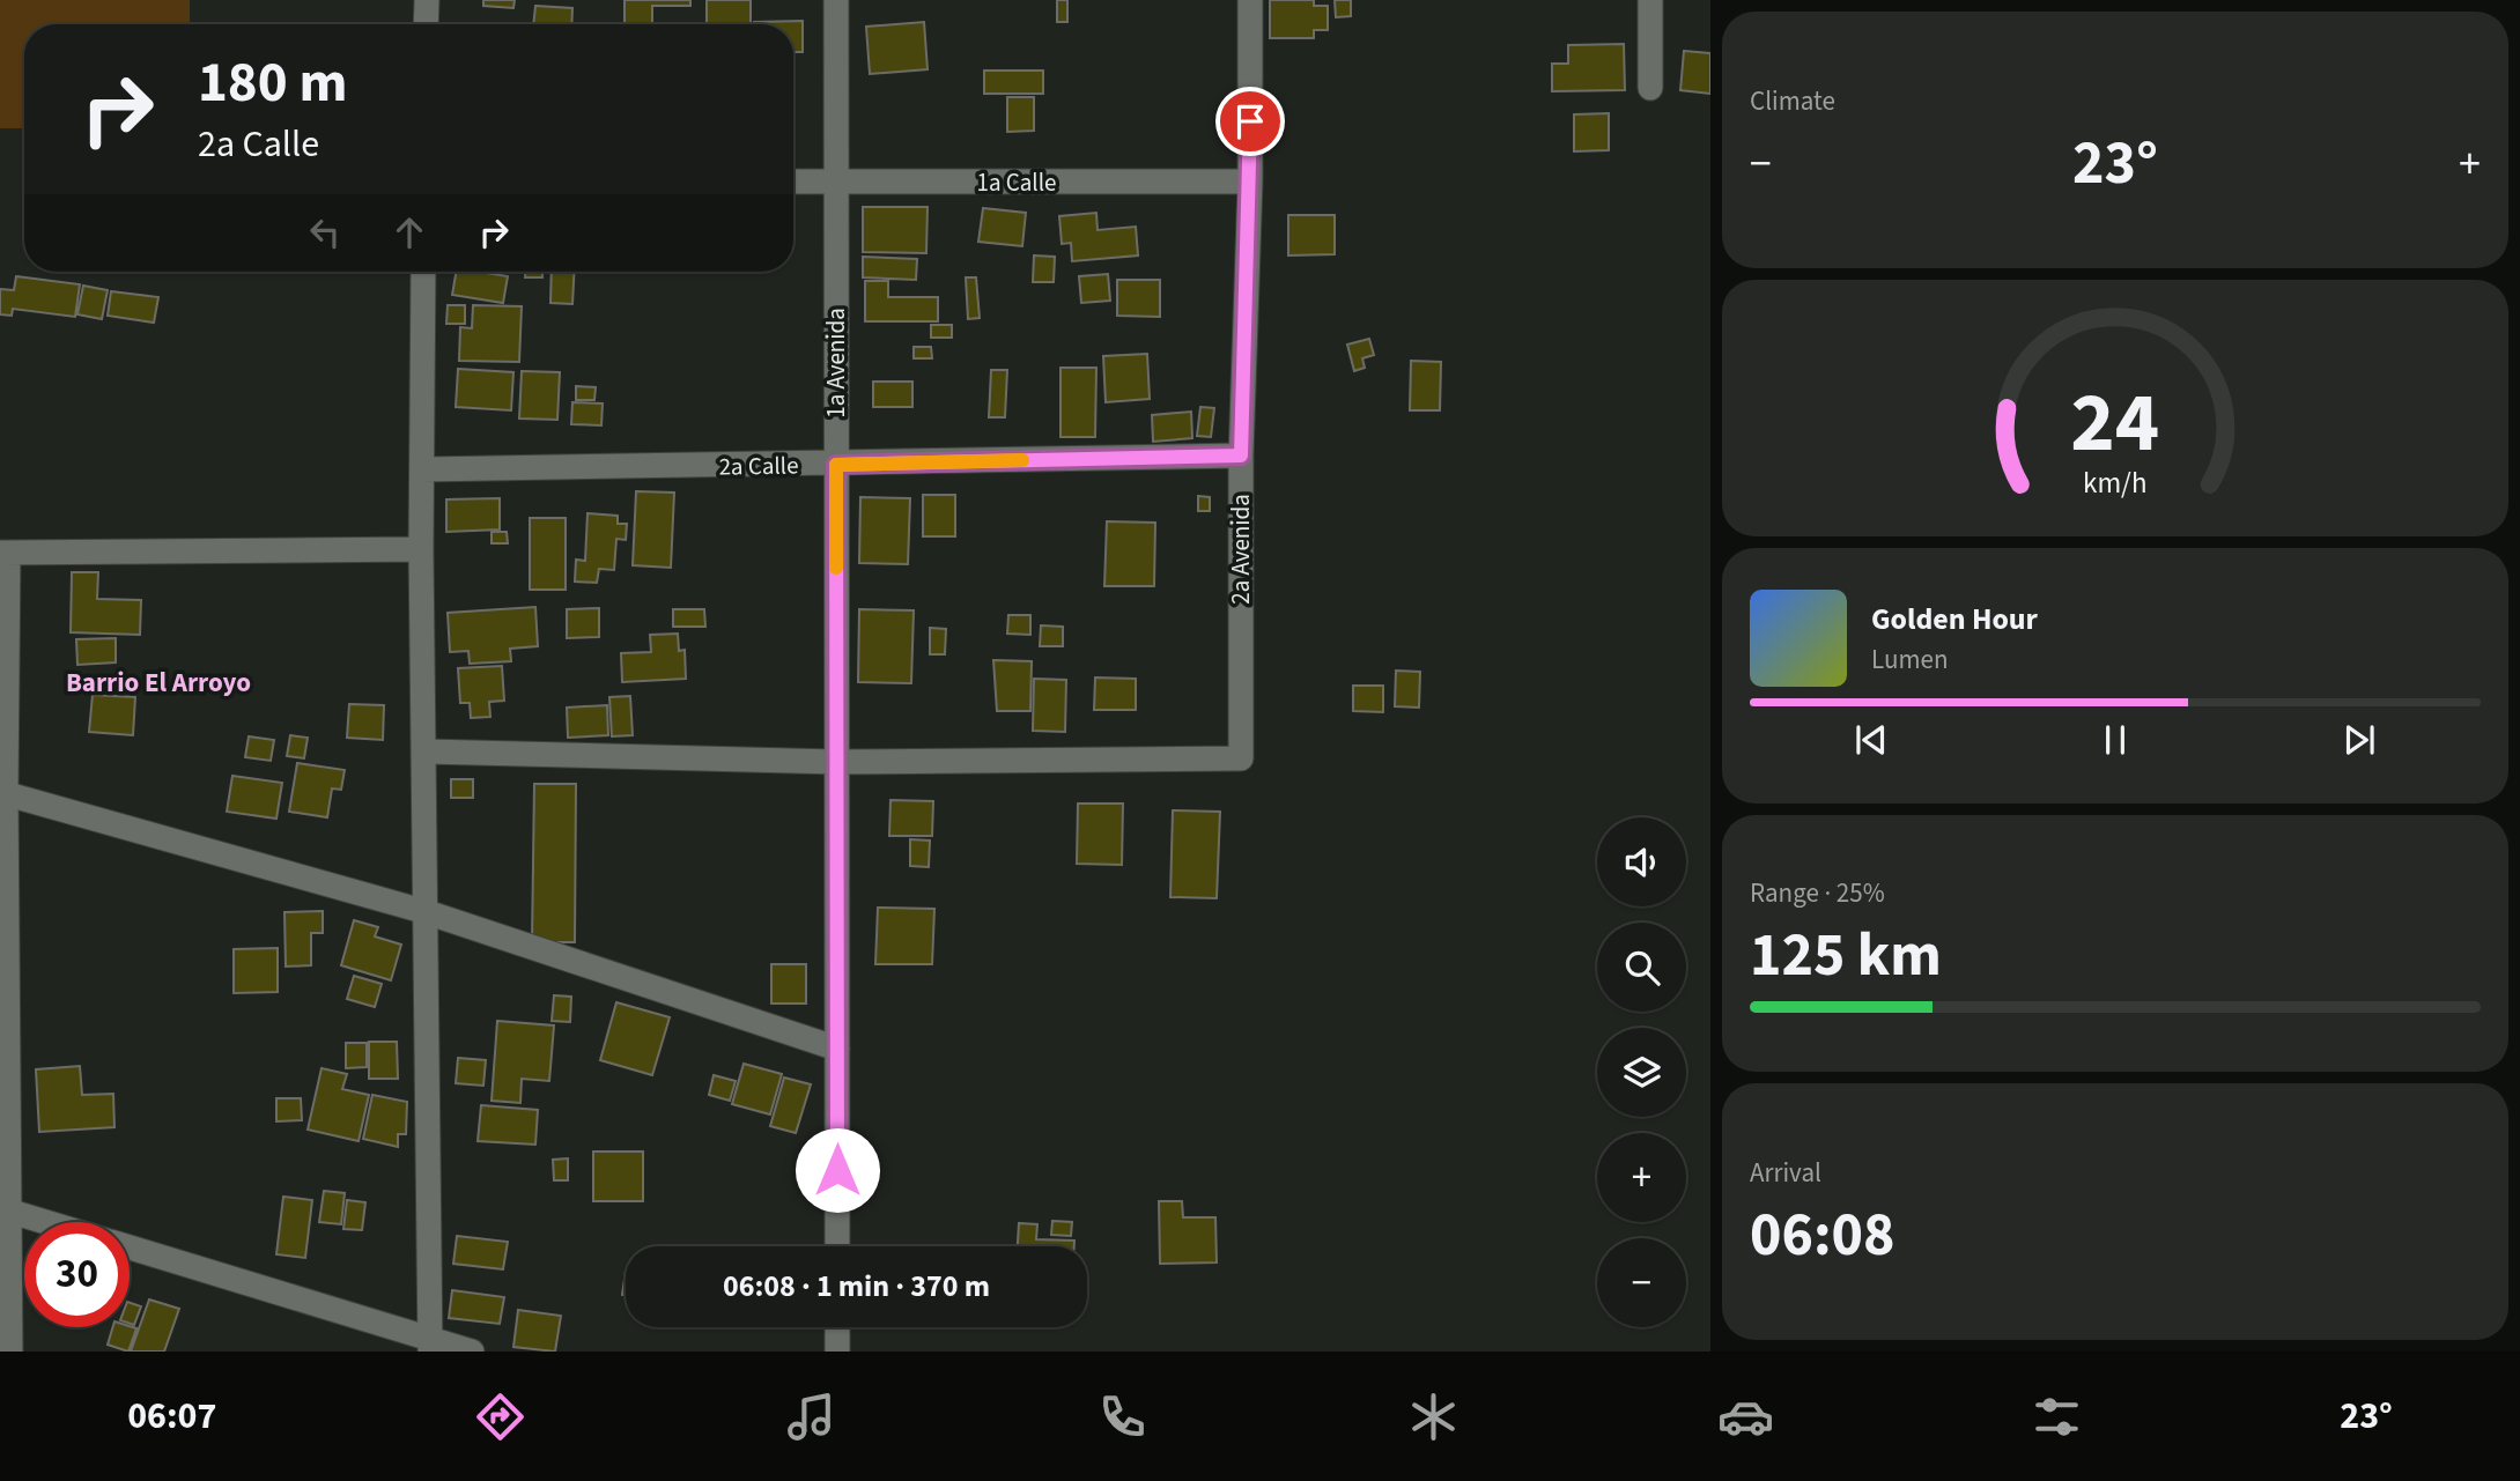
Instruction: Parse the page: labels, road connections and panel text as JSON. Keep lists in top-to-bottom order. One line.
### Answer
{"streets":{"street":["1a Calle","1a Avenida","2a Calle","2a Avenida"]},"crossings":[["1a Calle","1a Avenida"],["1a Calle","2a Avenida"],["1a Avenida","2a Calle"],["1a Avenida","2a Avenida"],["2a Calle","2a Avenida"]],"districts":["Barrio El Arroyo"],"page":{"tile":["Climate",["Range · 25%","125 km"],["Arrival","06:08"]],"turn":["180 m","2a Calle"],"heat":["−","23°","+"],"song":["Golden Hour","Lumen"],"map_buttons":["+","−"],"limit":"30","trip":"06:08 · 1 min · 370 m","tabs":["06:07","23°"],"gauge":["24","km/h"]}}
